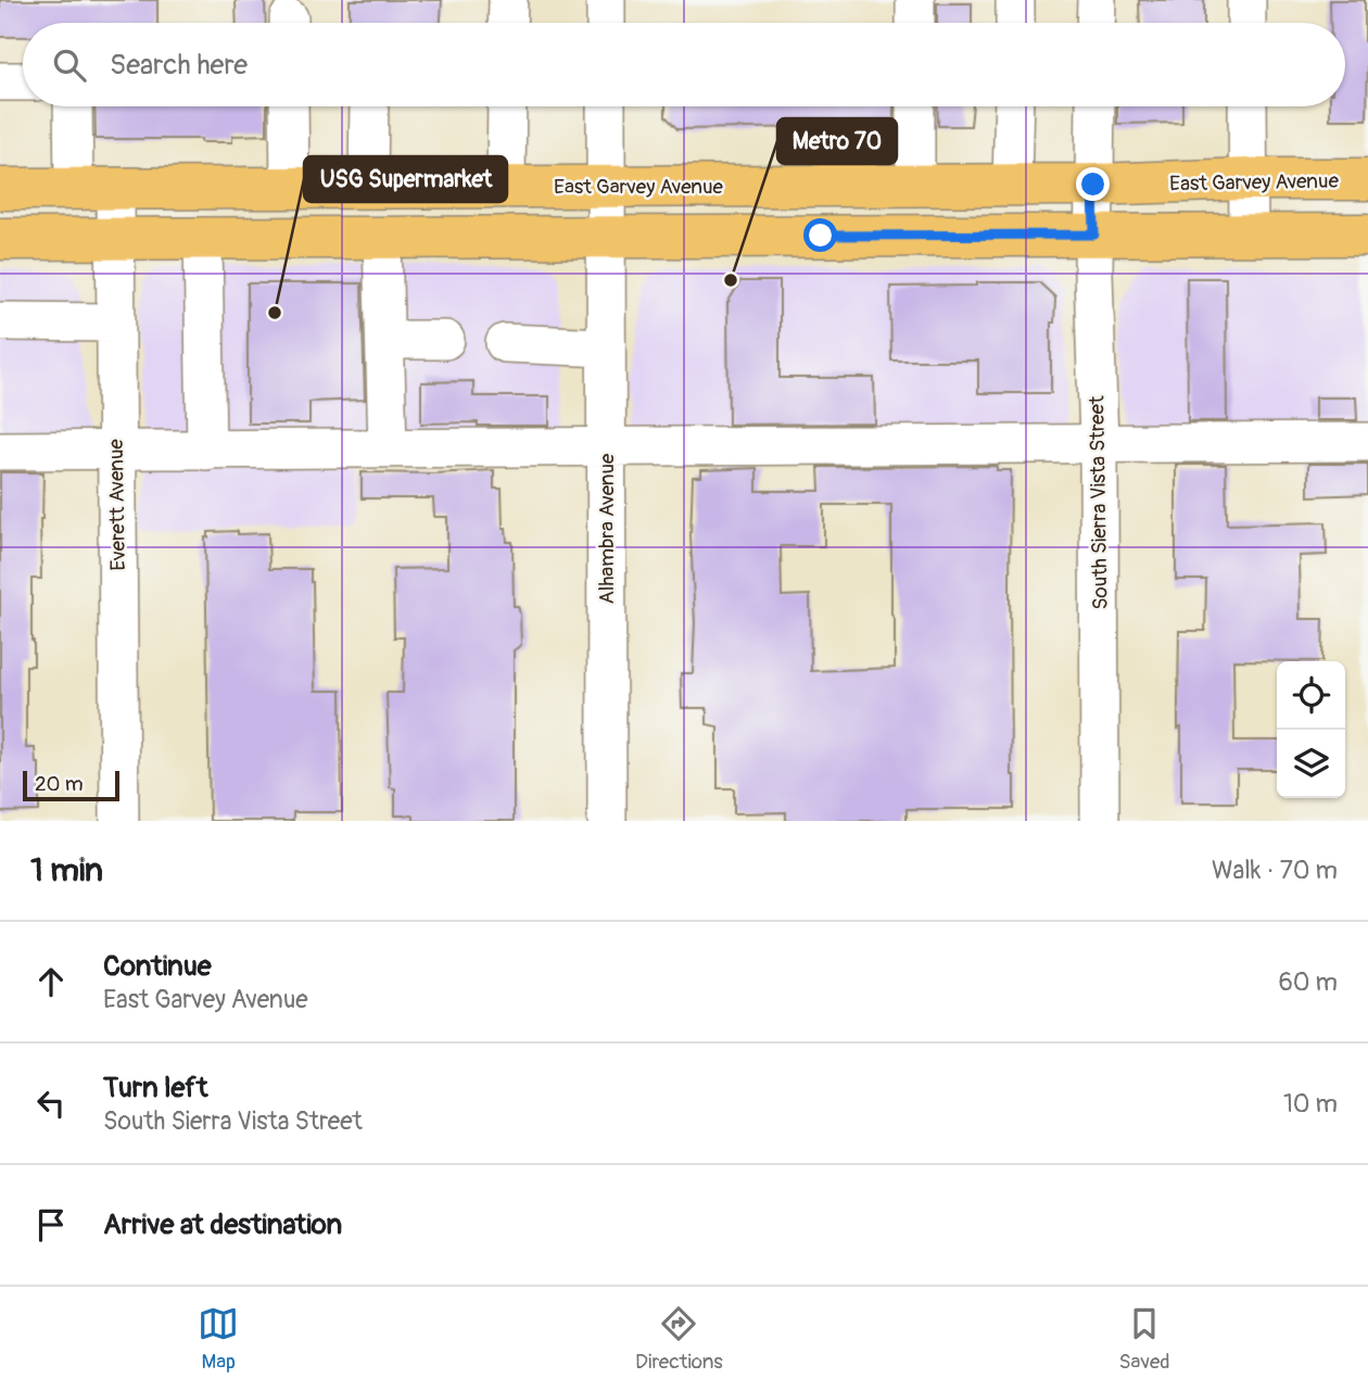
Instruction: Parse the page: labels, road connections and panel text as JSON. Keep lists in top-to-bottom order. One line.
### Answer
{"streets":{"main road":["East Garvey Avenue"],"street":["South Sierra Vista Street","Everett Avenue","Alhambra Avenue"]},"crossings":[["East Garvey Avenue","South Sierra Vista Street"],["East Garvey Avenue","Everett Avenue"],["East Garvey Avenue","Alhambra Avenue"]],"places":["Metro 70","USG Supermarket"],"scale_bar":"20 m","page":{"search":"Search here","scale":"20 m","heading":["1 min","Walk · 70 m"],"list":[["Continue","East Garvey Avenue","60 m"],["Turn left","South Sierra Vista Street","10 m"],"Arrive at destination"],"nav":["Map","Directions","Saved"]}}
